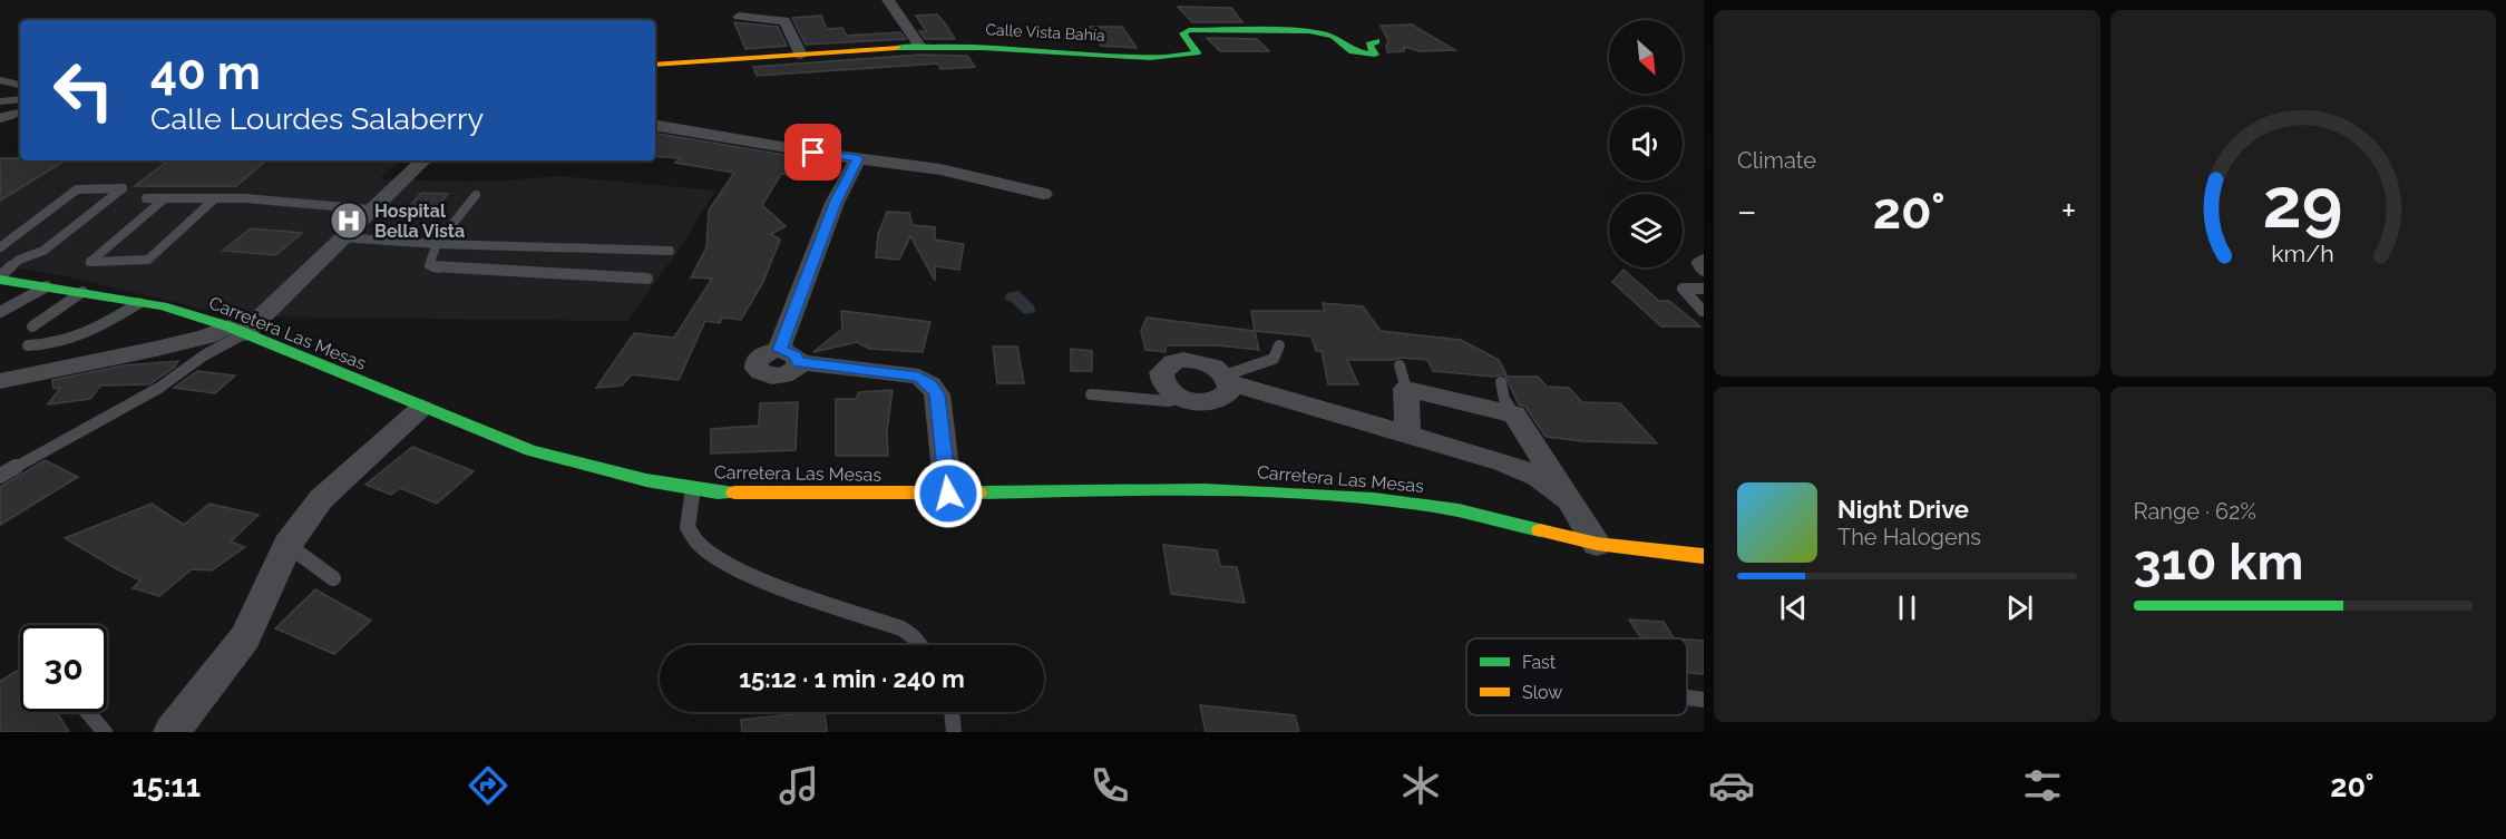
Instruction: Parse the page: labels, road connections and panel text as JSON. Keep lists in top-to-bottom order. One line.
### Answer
{"streets":{"street":["Calle Vista Bahía","Carretera Las Mesas"]},"places":{"hospital":["Hospital Bella Vista"]},"legend":["Fast","Slow"],"north":"bottom right","page":{"tile":["Climate",["Range · 62%","310 km"]],"turn":["40 m","Calle Lourdes Salaberry"],"heat":["−","20°","+"],"song":["Night Drive","The Halogens"],"limit":"30","trip":"15:12 · 1 min · 240 m","tabs":["15:11","20°"],"gauge":["29","km/h"]}}
